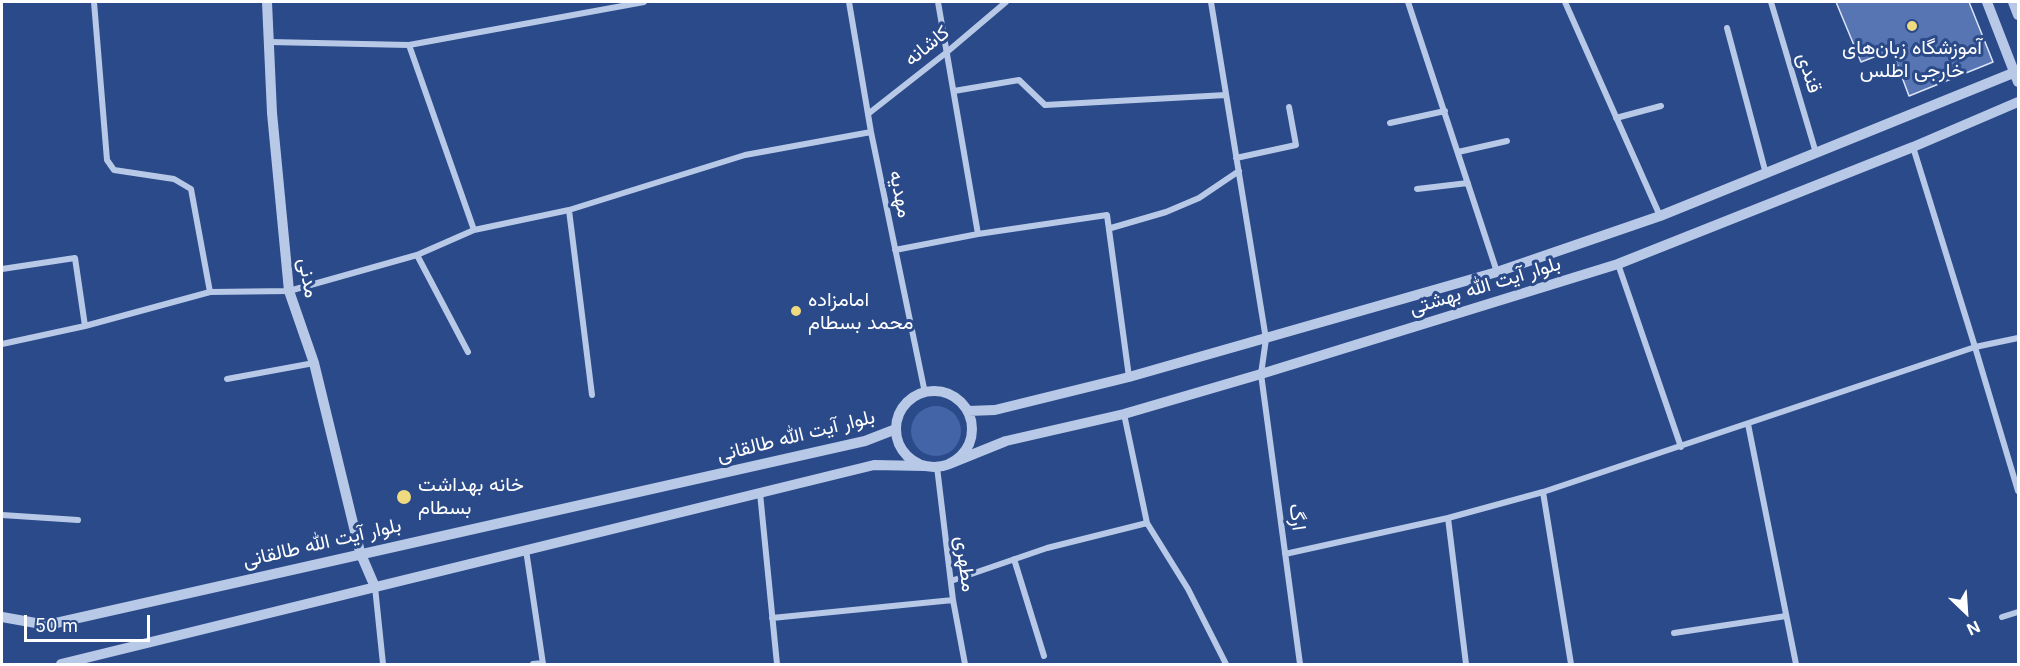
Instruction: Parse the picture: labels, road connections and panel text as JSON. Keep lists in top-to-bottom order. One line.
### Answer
{"streets":{"street":["کاشانه","قندی","مهدیه","مدنی","بلوار آیت الله بهشتی","بلوار آیت الله طالقانی","ارگ","مطهری"]},"crossings":[["کاشانه","مهدیه"],["قندی","بلوار آیت الله بهشتی"],["مهدیه","بلوار آیت الله بهشتی"],["مهدیه","بلوار آیت الله طالقانی"],["مهدیه","مطهری"],["مدنی","بلوار آیت الله طالقانی"],["بلوار آیت الله بهشتی","بلوار آیت الله طالقانی"],["بلوار آیت الله بهشتی","ارگ"],["بلوار آیت الله بهشتی","مطهری"],["بلوار آیت الله طالقانی","مطهری"]],"places":["آموزشگاه زبان‌های خارجی اطلس","امامزاده محمد بسطام","خانه بهداشت بسطام"],"scale_bar":"50 m","north":"bottom right"}
